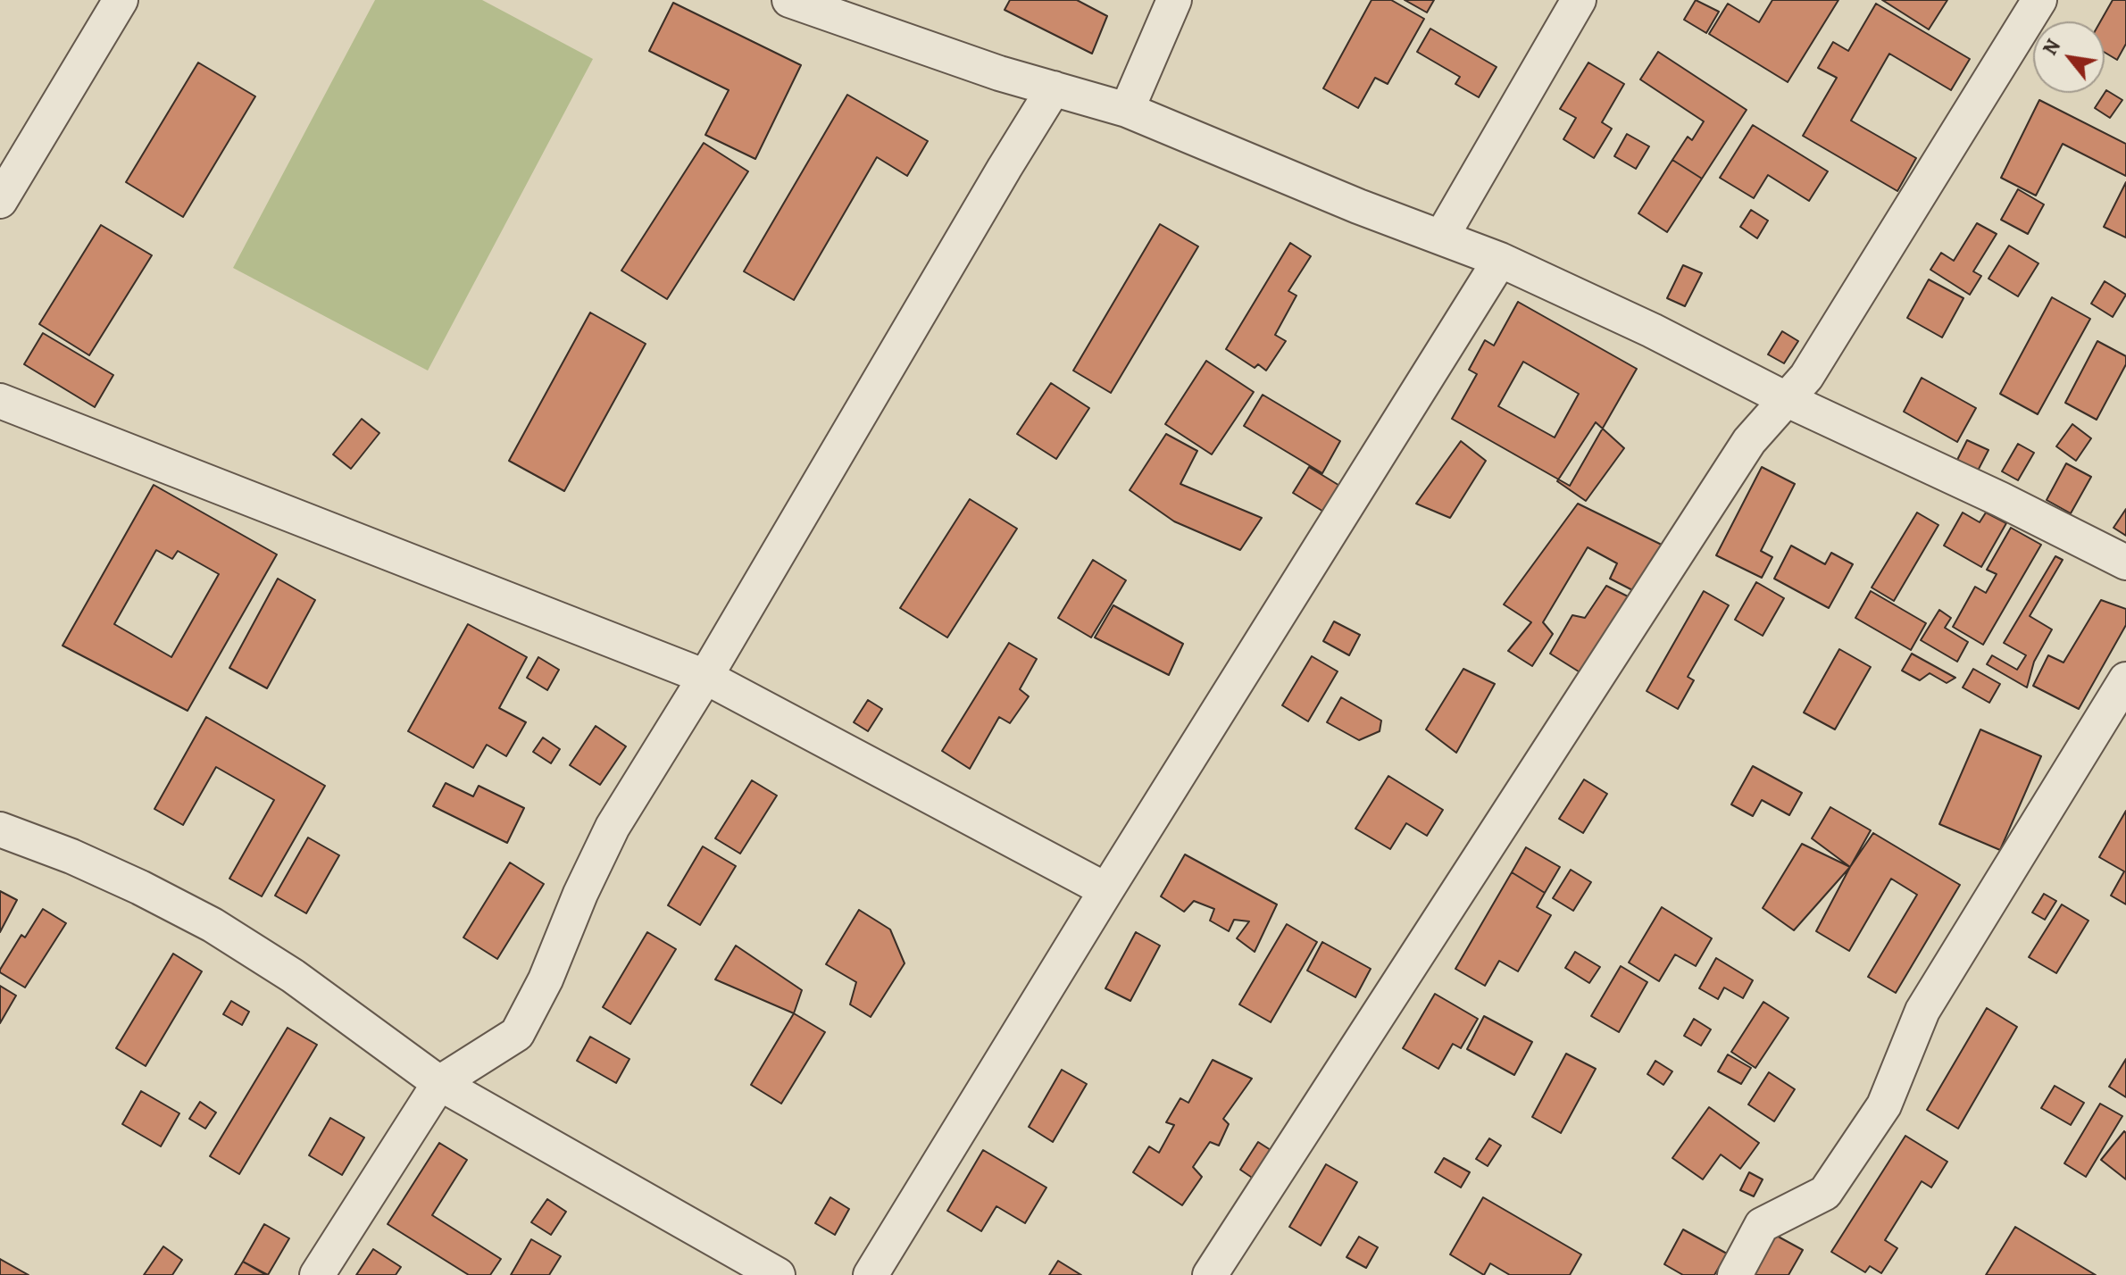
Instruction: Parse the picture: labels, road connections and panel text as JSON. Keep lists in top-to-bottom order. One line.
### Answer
{"north":"top left"}
